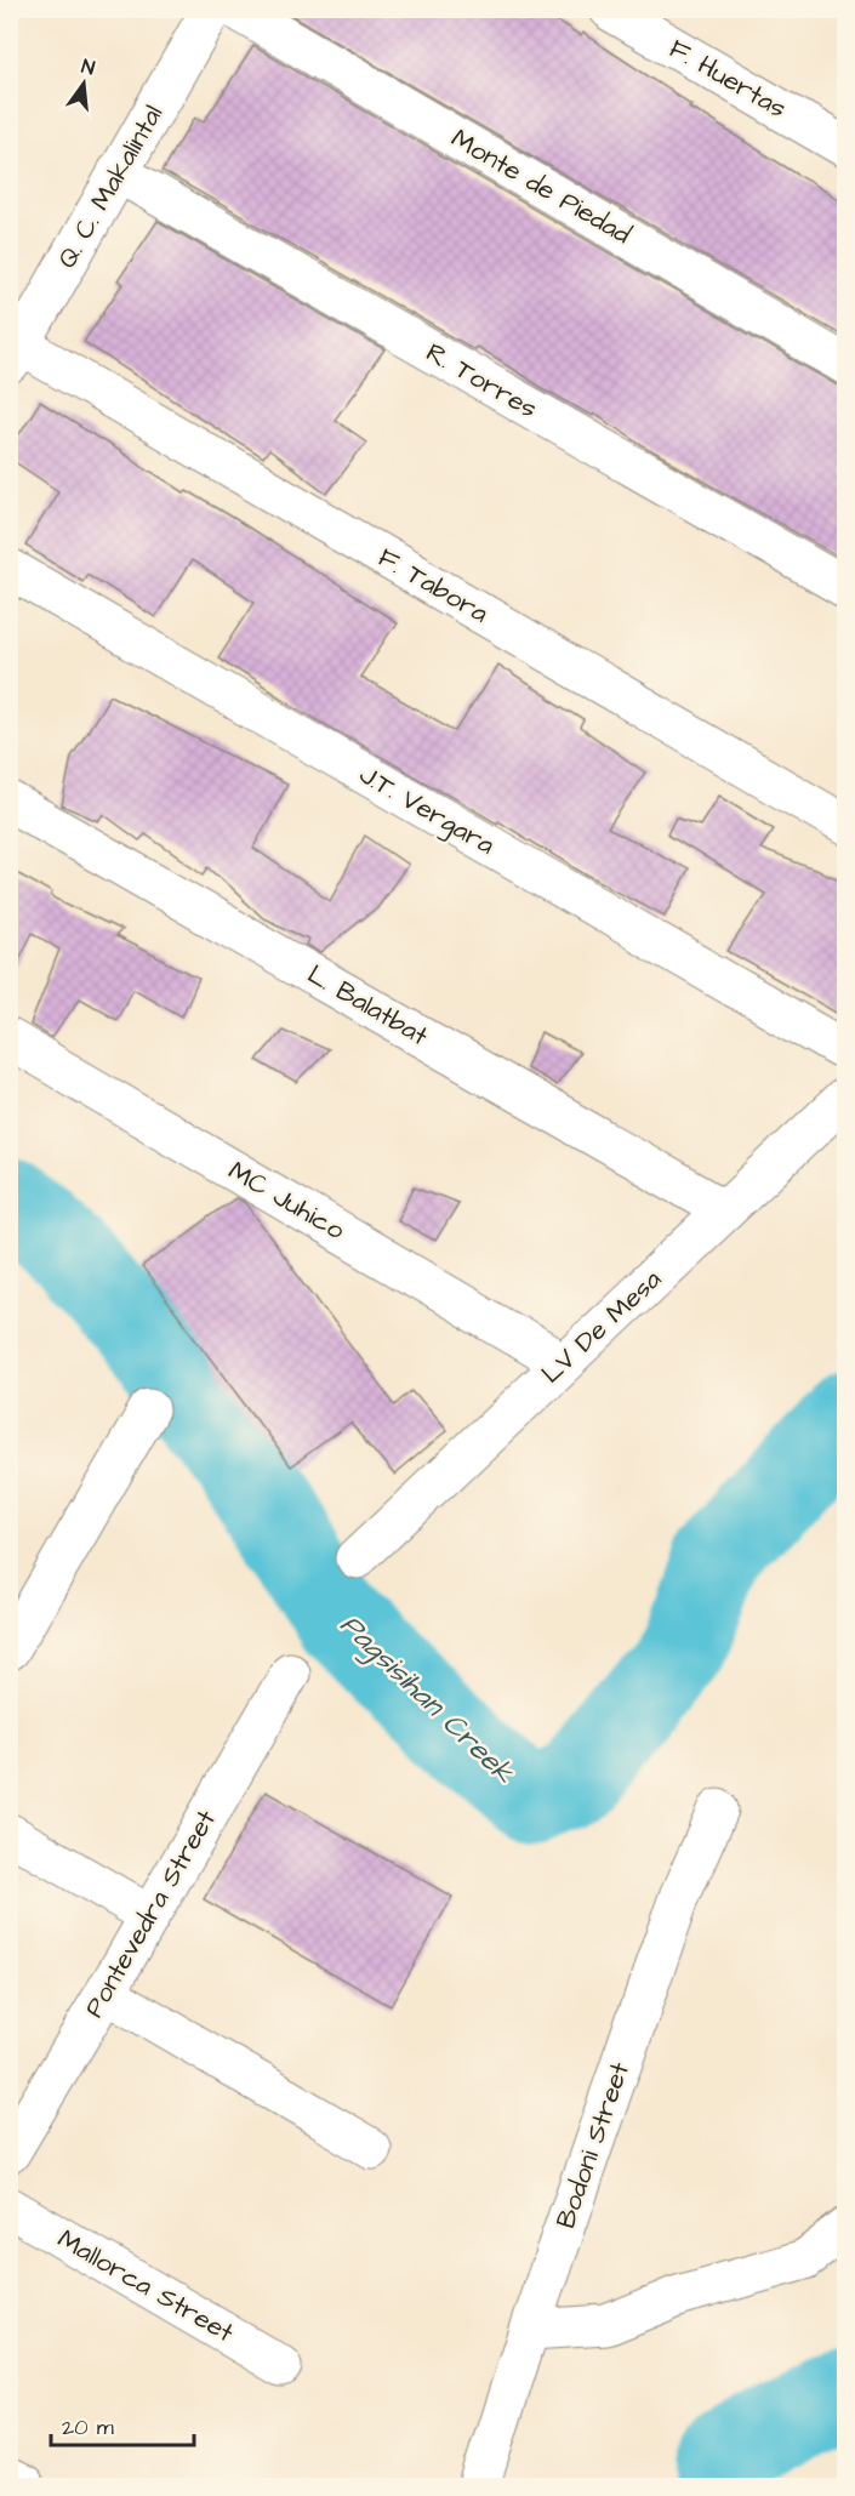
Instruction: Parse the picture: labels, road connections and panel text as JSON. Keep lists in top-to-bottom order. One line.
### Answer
{"streets":{"street":["F. Huertas","Q. C. Makalintal","Monte de Piedad","R. Torres","F. Tabora","J.T. Vergara","L. Balatbat","MC Juhico","LV De Mesa","Pontevedra Street","Bodoni Street","Mallorca Street"]},"crossings":[["Q. C. Makalintal","R. Torres"],["Q. C. Makalintal","F. Tabora"],["L. Balatbat","LV De Mesa"],["MC Juhico","LV De Mesa"]],"water":["Pagsisihan Creek"],"scale_bar":"20 m","north":"top"}
